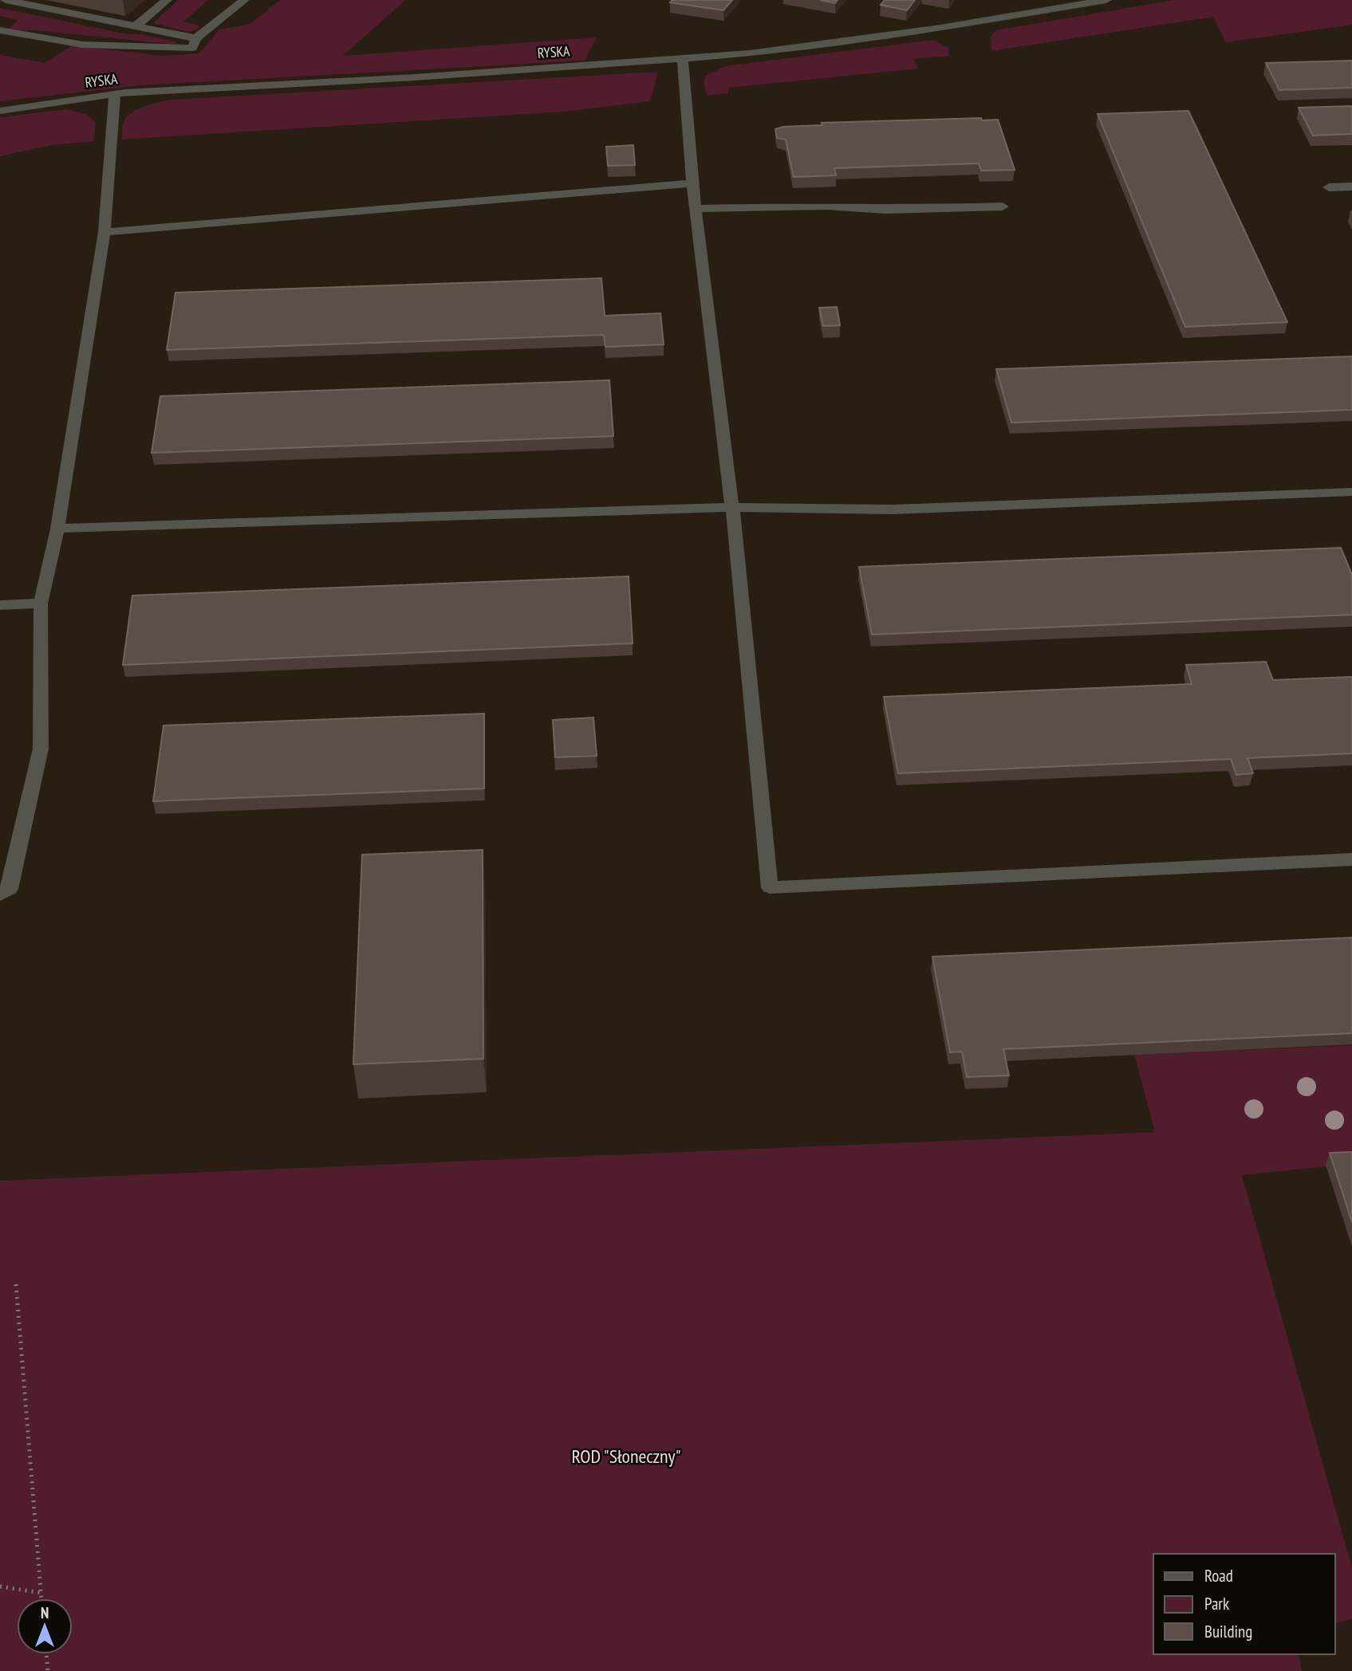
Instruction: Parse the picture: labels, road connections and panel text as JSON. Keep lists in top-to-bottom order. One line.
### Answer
{"streets":{"street":["RYSKA"]},"parks":["ROD \"Słoneczny\""],"legend":["Road","Park","Building"],"north":"top"}
